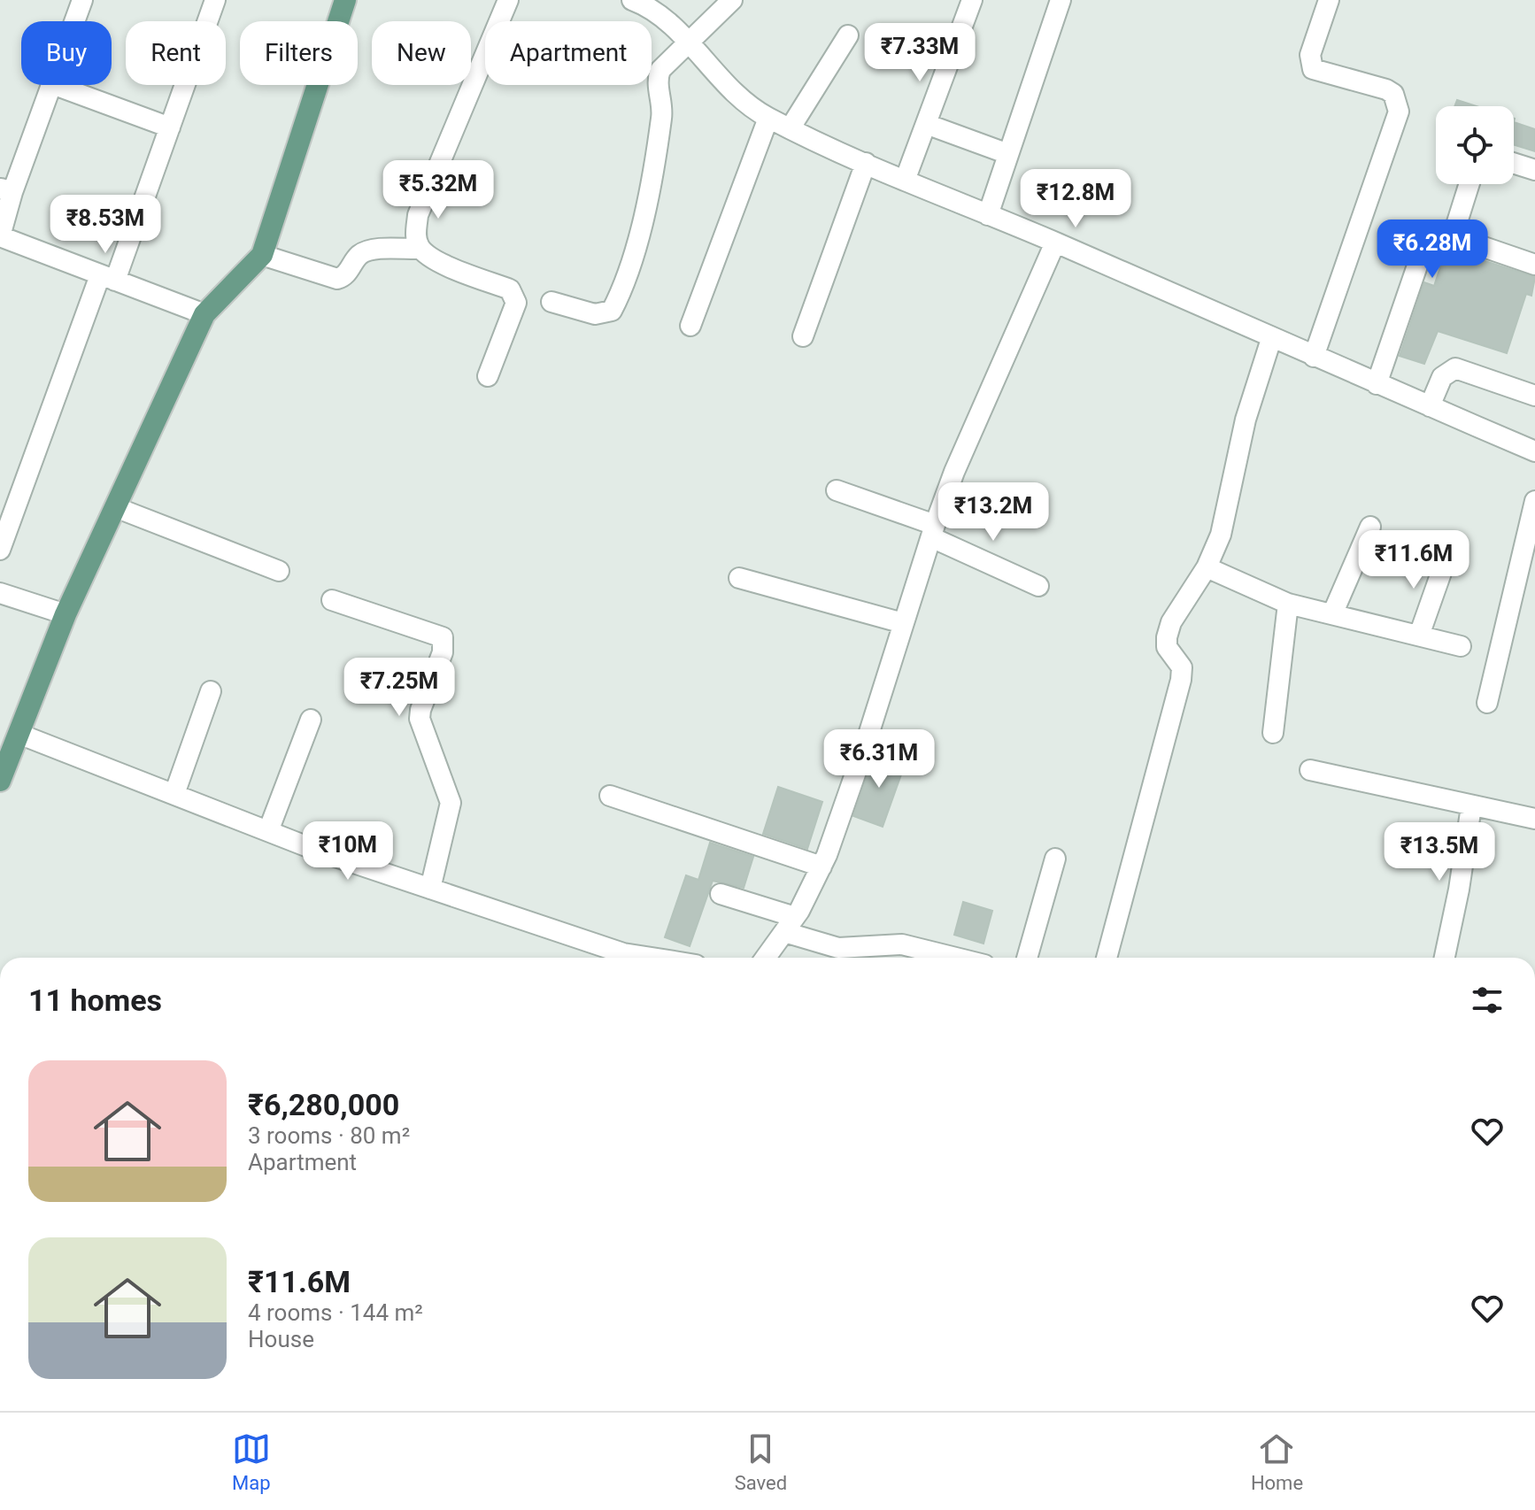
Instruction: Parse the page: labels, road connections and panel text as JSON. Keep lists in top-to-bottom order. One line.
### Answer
{"page":{"chip":["Buy","Rent","Filters","New","Apartment"],"price":["₹7.33M","₹5.32M","₹12.8M","₹8.53M","₹6.28M","₹13.2M","₹11.6M","₹7.25M","₹6.31M","₹10M","₹13.5M"],"heading":"11 homes","list":[{"name":"₹6,280,000","note":"3 rooms · 80 m² · Apartment"},{"name":"₹11.6M","note":"4 rooms · 144 m² · House"}],"tabs":["Map","Saved","Home"]}}
